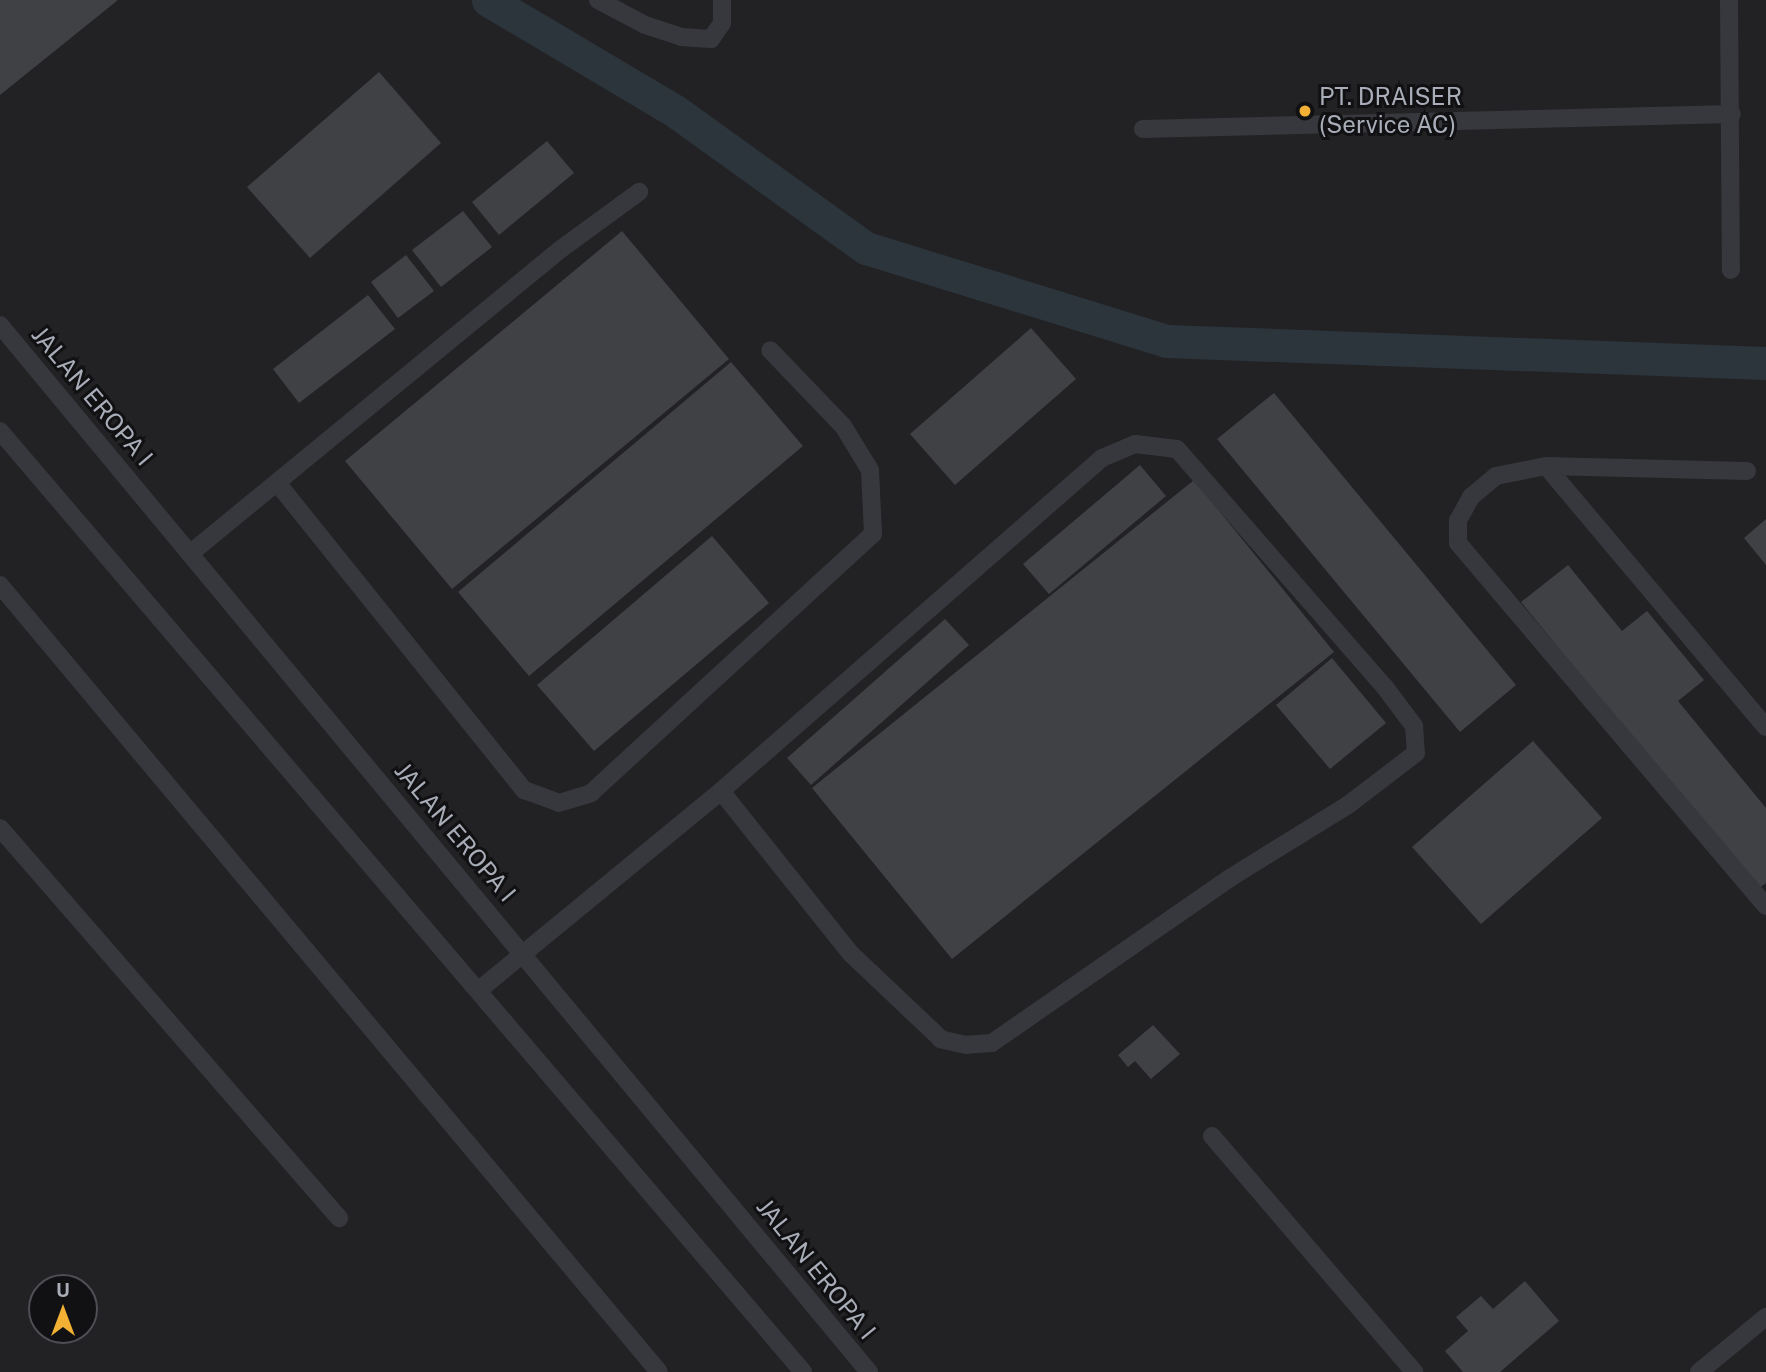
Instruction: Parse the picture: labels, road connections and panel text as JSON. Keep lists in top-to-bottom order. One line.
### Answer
{"streets":{"lane":["JALAN EROPA I"]},"places":["PT. DRAISER (Service AC)"],"north":"top"}
